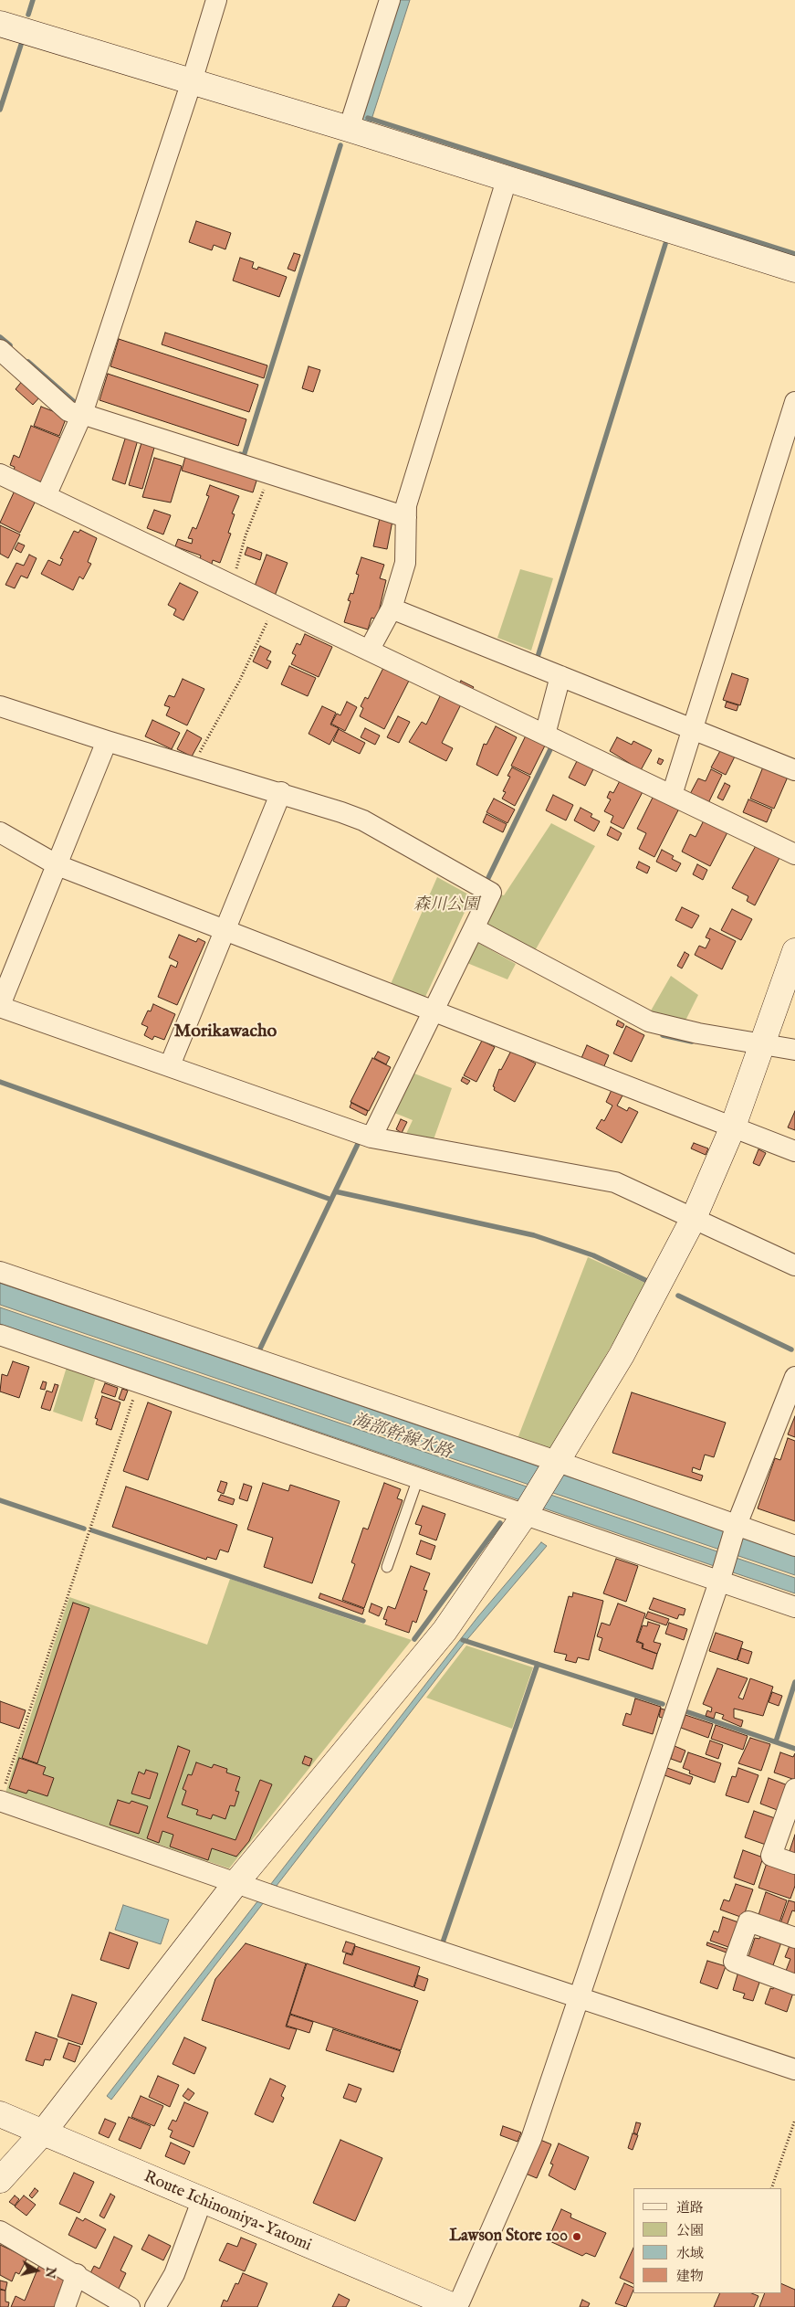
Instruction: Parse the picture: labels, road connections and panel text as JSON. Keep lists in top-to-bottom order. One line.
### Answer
{"streets":{"street":["Route Ichinomiya-Yatomi"]},"districts":["Morikawacho"],"water":["海部幹線水路"],"parks":["森川公園"],"places":["Lawson Store 100"],"legend":["道路","公園","水域","建物"],"north":"right"}
